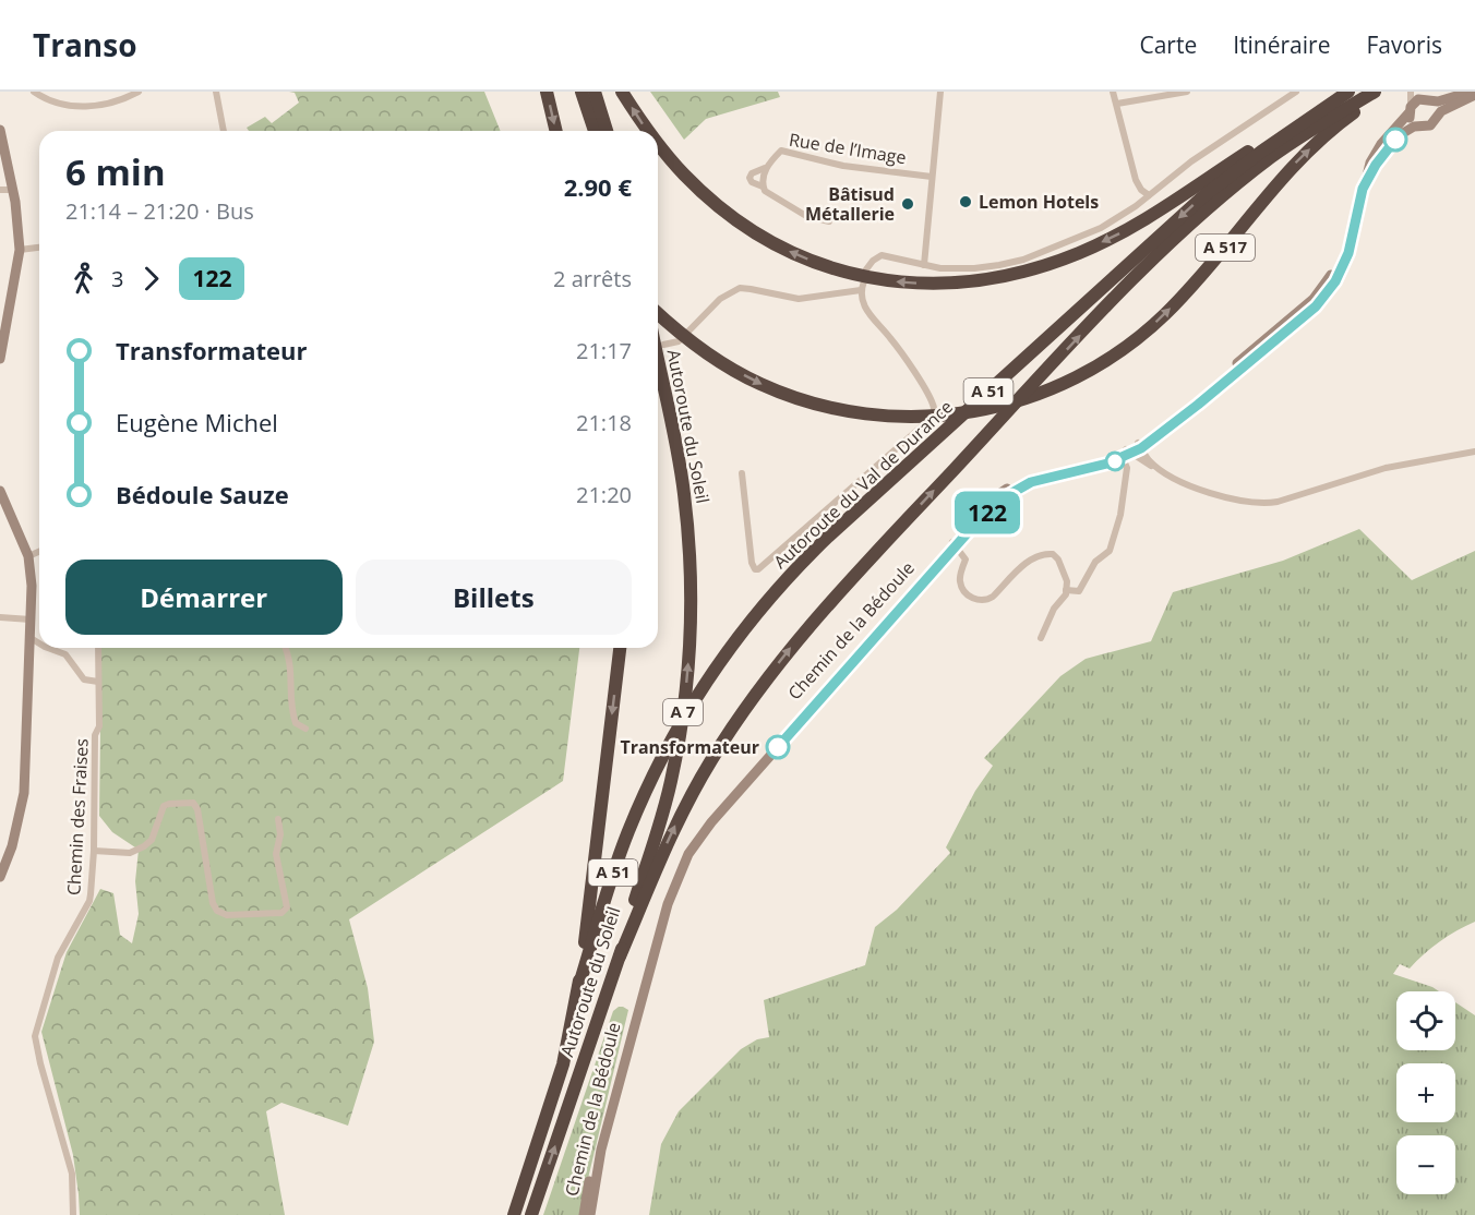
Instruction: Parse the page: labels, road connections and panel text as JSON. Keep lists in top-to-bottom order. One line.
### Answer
{"streets":{"highway":["A 517","A 51","Autoroute du Soleil","Autoroute du Val de Durance","A 7"],"street":["Rue de l’Image","Chemin de la Bédoule","Chemin des Fraises"]},"crossings":[["A 51","Autoroute du Soleil"],["Autoroute du Soleil","Autoroute du Val de Durance"]],"places":["Lemon Hotels","Bâtisud Métallerie","Transformateur"],"lines":["bus line 122"],"page":{"header":"Transo","nav":["Carte","Itinéraire","Favoris"],"on_map":"122","heading":["6 min","21:14 – 21:20 · Bus","2.90 €"],"legs":["3","122","2 arrêts"],"list":[{"name":"Transformateur","value":"21:17"},{"name":"Eugène Michel","value":"21:18"},{"name":"Bédoule Sauze","value":"21:20"}],"buttons":["Démarrer","Billets"],"map_buttons":["+","−"]}}
